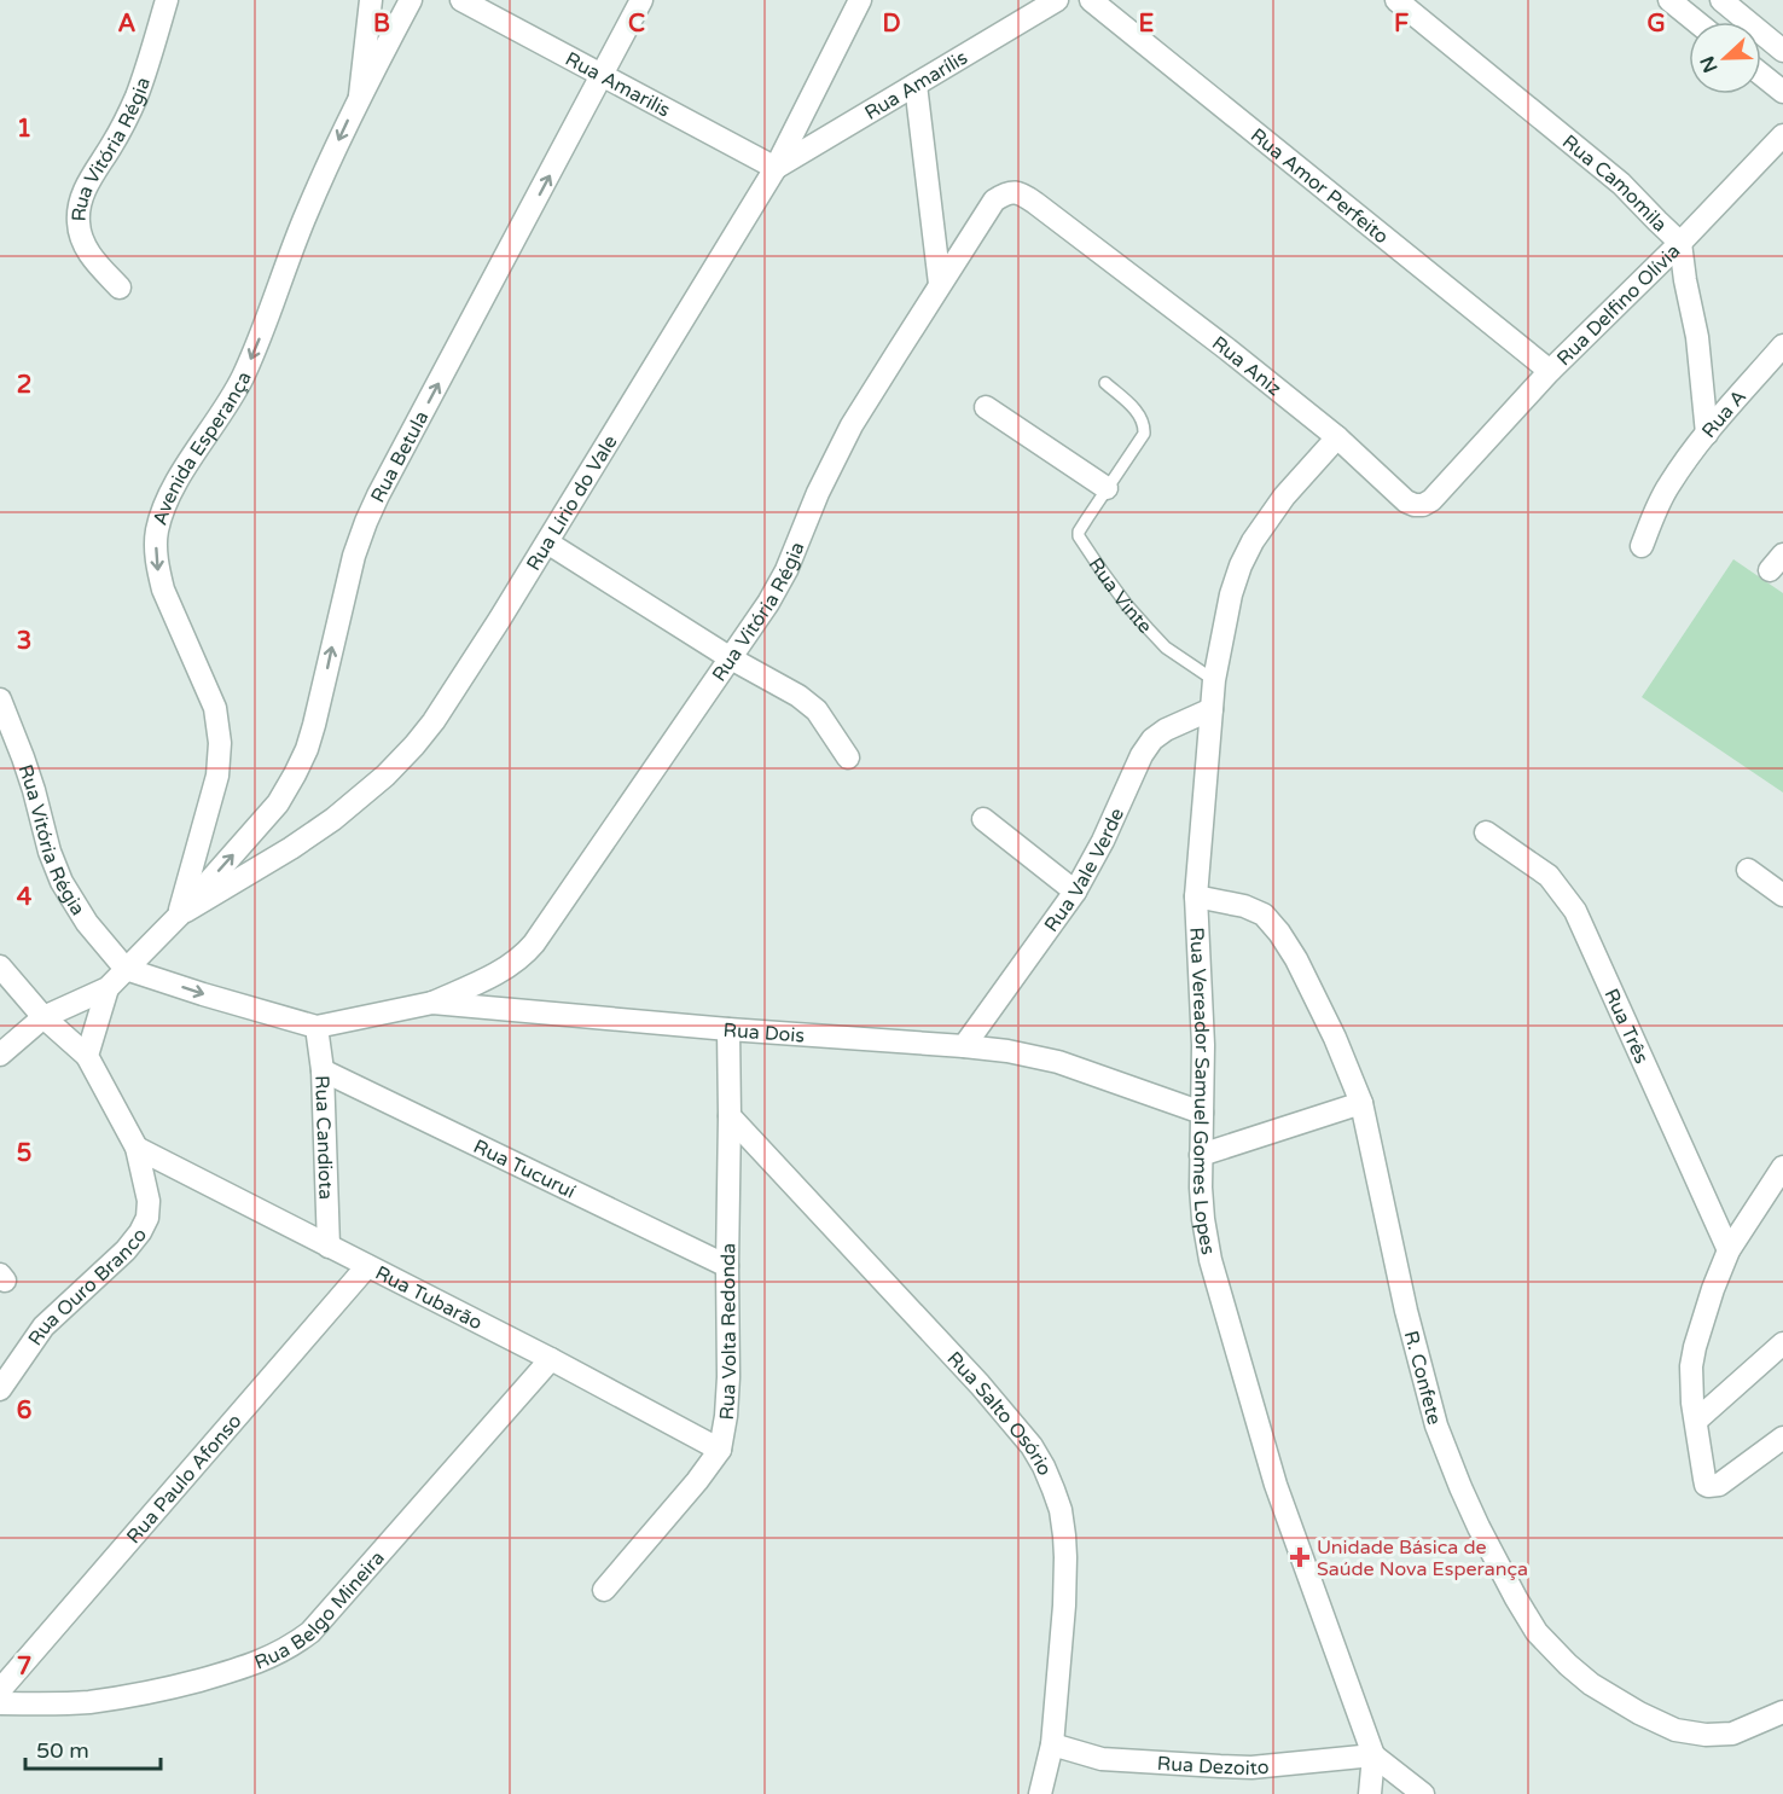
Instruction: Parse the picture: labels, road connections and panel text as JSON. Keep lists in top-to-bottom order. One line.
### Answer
{"streets":{"street":["Rua Amarilis","Rua Amarílis","Rua Vitória Régia","Rua Camomila","Rua Amor Perfeito","Rua Delfino Olívia","Rua Aniz","Rua A","Avenida Esperança","Rua Betula","Rua Lírio do Vale","Rua Vale Verde","Rua Três","Rua Dois","Rua Vereador Samuel Gomes Lopes","Rua Candiota","Rua Tucuruí","Rua Ouro Branco","Rua Tubarão","Rua Volta Redonda","R. Confete","Rua Salto Osório","Rua Paulo Afonso","Rua Belgo Mineira","Rua Dezoito"],"lane":["Rua Vinte"]},"crossings":[["Rua Amarilis","Rua Amarílis"],["Rua Amarilis","Rua Betula"],["Rua Amarilis","Rua Lírio do Vale"],["Rua Amarílis","Rua Lírio do Vale"],["Rua Vitória Régia","Rua Aniz"],["Rua Vitória Régia","Rua Dois"],["Rua Camomila","Rua Delfino Olívia"],["Rua Camomila","Rua A"],["Rua Amor Perfeito","Rua Delfino Olívia"],["Rua Delfino Olívia","Rua Aniz"],["Rua Aniz","Rua Vereador Samuel Gomes Lopes"],["Avenida Esperança","Rua Betula"],["Avenida Esperança","Rua Lírio do Vale"],["Rua Betula","Rua Lírio do Vale"],["Rua Vinte","Rua Vereador Samuel Gomes Lopes"],["Rua Vale Verde","Rua Dois"],["Rua Vale Verde","Rua Vereador Samuel Gomes Lopes"],["Rua Dois","Rua Vereador Samuel Gomes Lopes"],["Rua Dois","Rua Candiota"],["Rua Dois","Rua Volta Redonda"],["Rua Vereador Samuel Gomes Lopes","R. Confete"],["Rua Vereador Samuel Gomes Lopes","Rua Dezoito"],["Rua Candiota","Rua Tucuruí"],["Rua Candiota","Rua Tubarão"],["Rua Tucuruí","Rua Volta Redonda"],["Rua Ouro Branco","Rua Tubarão"],["Rua Tubarão","Rua Volta Redonda"],["Rua Tubarão","Rua Paulo Afonso"],["Rua Tubarão","Rua Belgo Mineira"],["Rua Volta Redonda","Rua Salto Osório"],["Rua Salto Osório","Rua Dezoito"]],"one_way":["Avenida Esperança","Rua Betula"],"places":{"health":["Unidade Básica de Saúde Nova Esperança"]},"scale_bar":"50 m","north":"left","grid":{"columns":["A","B","C","D","E","F","G"],"rows":["1","2","3","4","5","6","7"]}}
